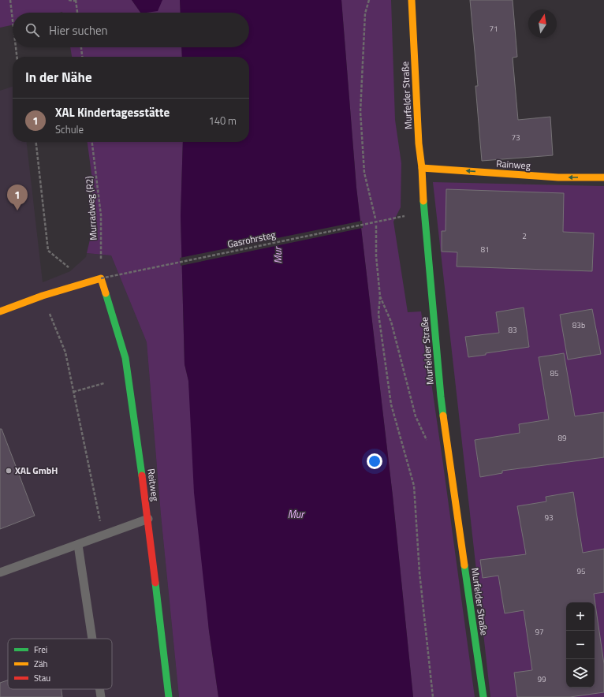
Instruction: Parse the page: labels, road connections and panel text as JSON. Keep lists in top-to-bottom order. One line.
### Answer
{"streets":{"street":["Murfelder Straße","Rainweg","Reitweg"],"path":["Murradweg (R2)","Gasrohrsteg"]},"crossings":[["Murfelder Straße","Rainweg"],["Gasrohrsteg","Reitweg"]],"one_way":["Rainweg"],"water":["Mur"],"places":["XAL GmbH"],"house_numbers":["71","73","2","81","83b","83","85","89","93","95","97","99"],"legend":["Frei","Zäh","Stau"],"north":"top","page":{"search":"Hier suchen","heading":"In der Nähe","list":[{"mark":"1","name":"XAL Kindertagesstätte","note":"Schule","value":"140 m"}],"pins":"1","map_buttons":["+","−"]}}
